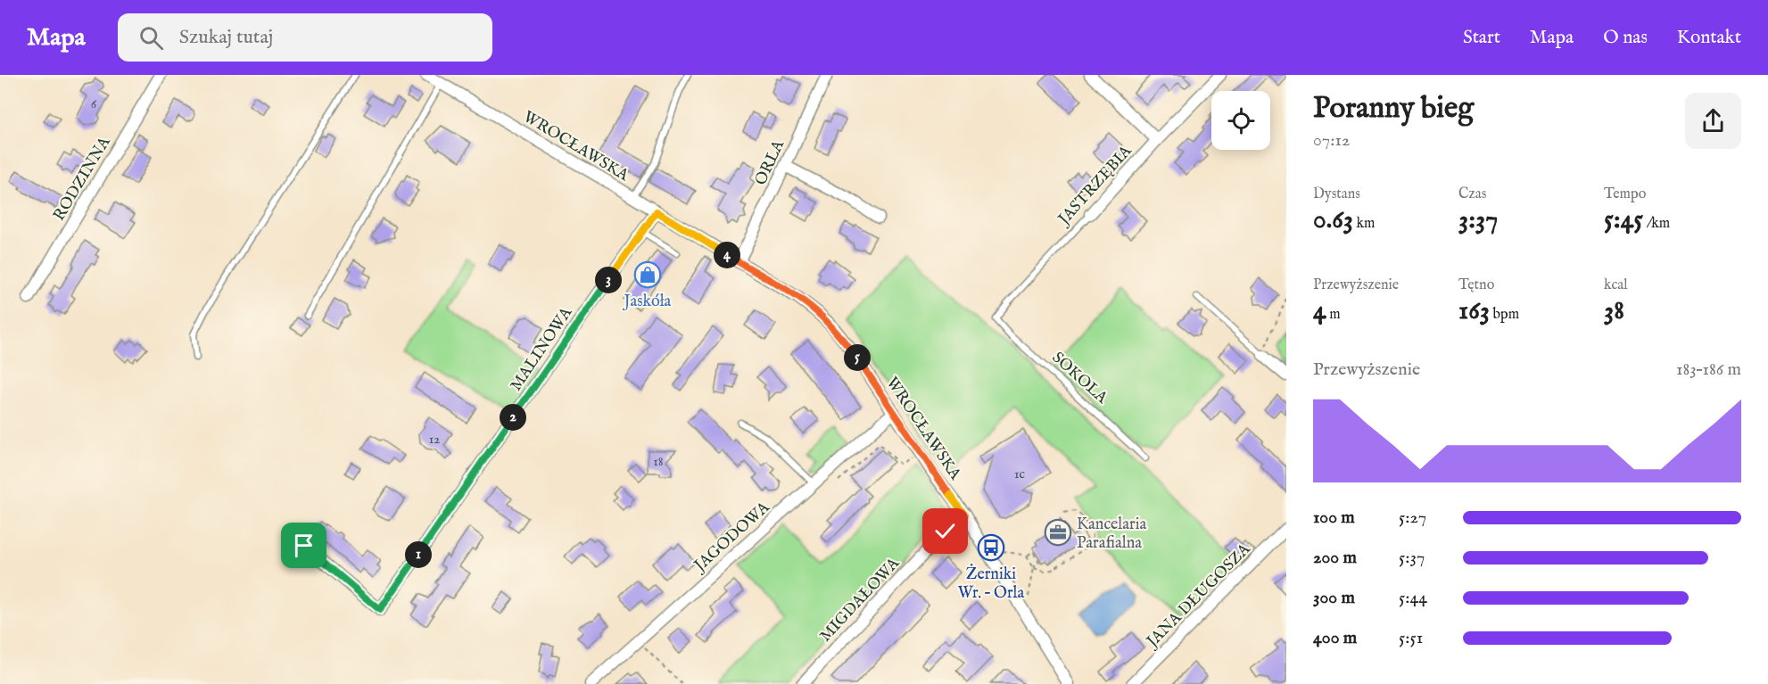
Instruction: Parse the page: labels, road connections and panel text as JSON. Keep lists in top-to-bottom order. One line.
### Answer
{"streets":{"street":["WROCŁAWSKA","ORLA","RODZINNA","JASTRZĘBIA","MALINOWA","JAGODOWA","JANA DŁUGOSZA","MIGDAŁOWA"],"lane":["SOKOLA"]},"crossings":[["WROCŁAWSKA","ORLA"],["WROCŁAWSKA","MALINOWA"],["WROCŁAWSKA","JAGODOWA"],["WROCŁAWSKA","MIGDAŁOWA"],["JASTRZĘBIA","SOKOLA"]],"places":{"shop":["Jaskóła"],"office":["Kancelaria Parafialna"],"bus stop":["Żerniki Wr. – Orla"]},"house_numbers":["6","12","18","1c"],"page":{"header":"Mapa","search":"Szukaj tutaj","nav":["Start","Mapa","O nas","Kontakt"],"heading":["Poranny bieg","07:12"],"stats":[["Dystans","0.63 km"],["Czas","3:37"],["Tempo","5:45 /km"],["Przewyższenie","4 m"],["Tętno","163 bpm"],["kcal","38"]],"pins":["4","3","5","2","1"],"chart":["Przewyższenie","183–186 m"],"list":[{"name":"100 m","note":"5:27"},{"name":"200 m","note":"5:37"},{"name":"300 m","note":"5:44"},{"name":"400 m","note":"5:51"}]}}
